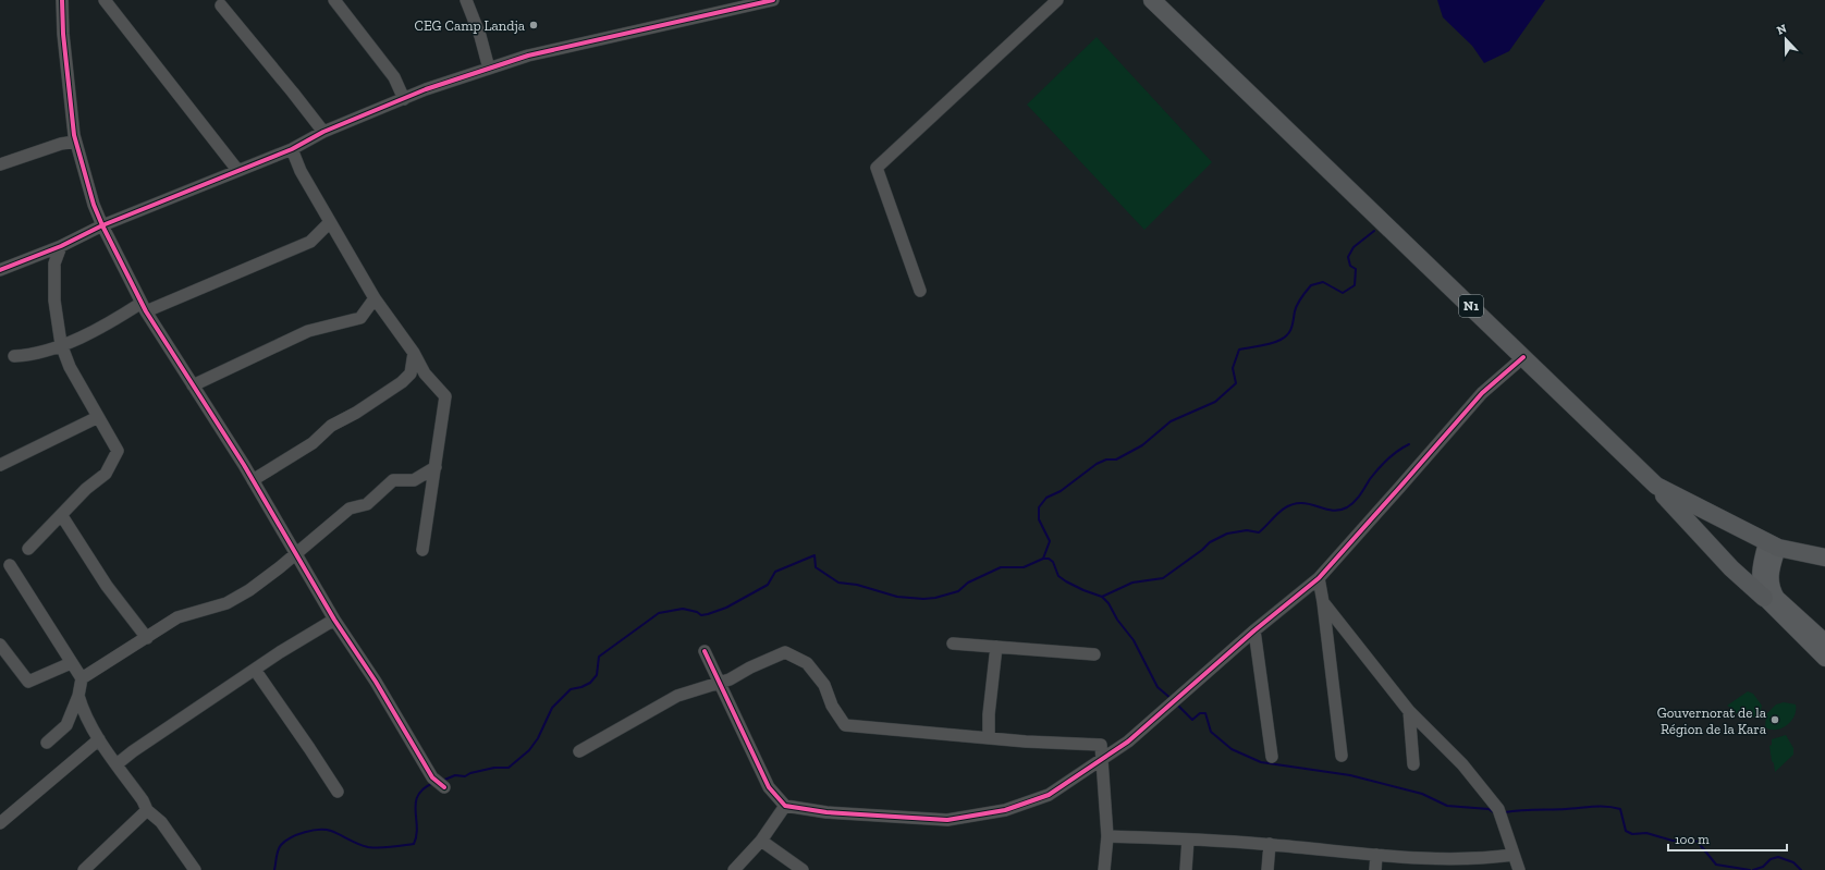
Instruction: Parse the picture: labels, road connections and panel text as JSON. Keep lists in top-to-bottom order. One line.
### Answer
{"streets":{"highway":["N1"]},"places":["CEG Camp Landja","Gouvernorat de la Région de la Kara"],"scale_bar":"100 m","north":"top"}
